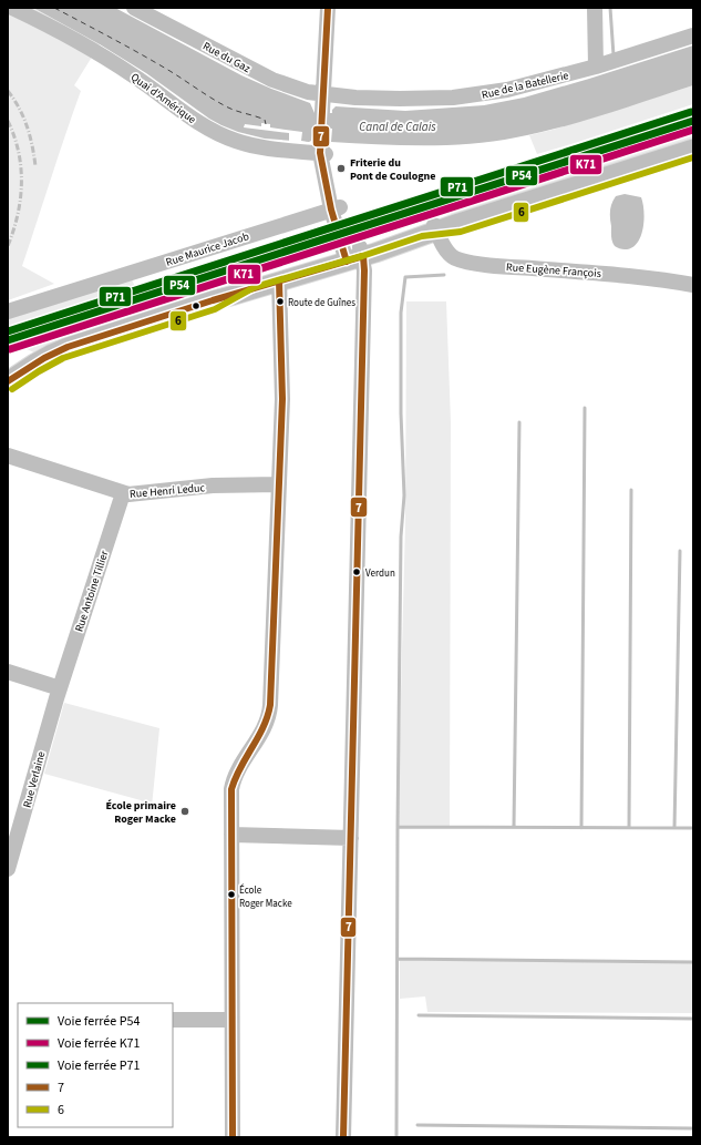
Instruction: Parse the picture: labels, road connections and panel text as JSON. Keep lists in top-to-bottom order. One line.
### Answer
{"streets":{"street":["Rue du Gaz","Rue de la Batellerie","Quai d'Amérique","Rue Maurice Jacob","Rue Eugène François","Rue Henri Leduc","Rue Antoine Tillier","Rue Verlaine"]},"crossings":[["Rue du Gaz","Rue de la Batellerie"],["Rue Henri Leduc","Rue Antoine Tillier"],["Rue Antoine Tillier","Rue Verlaine"]],"water":["Canal de Calais"],"places":["Friterie du Pont de Coulogne","Route de Guînes","Verdun","École primaire Roger Macke","École Roger Macke"],"lines":["transit line 7","rail line P71","rail line P54","rail line K71","transit line 6"],"legend":["Voie ferrée P54","Voie ferrée K71","Voie ferrée P71","7","6"]}
